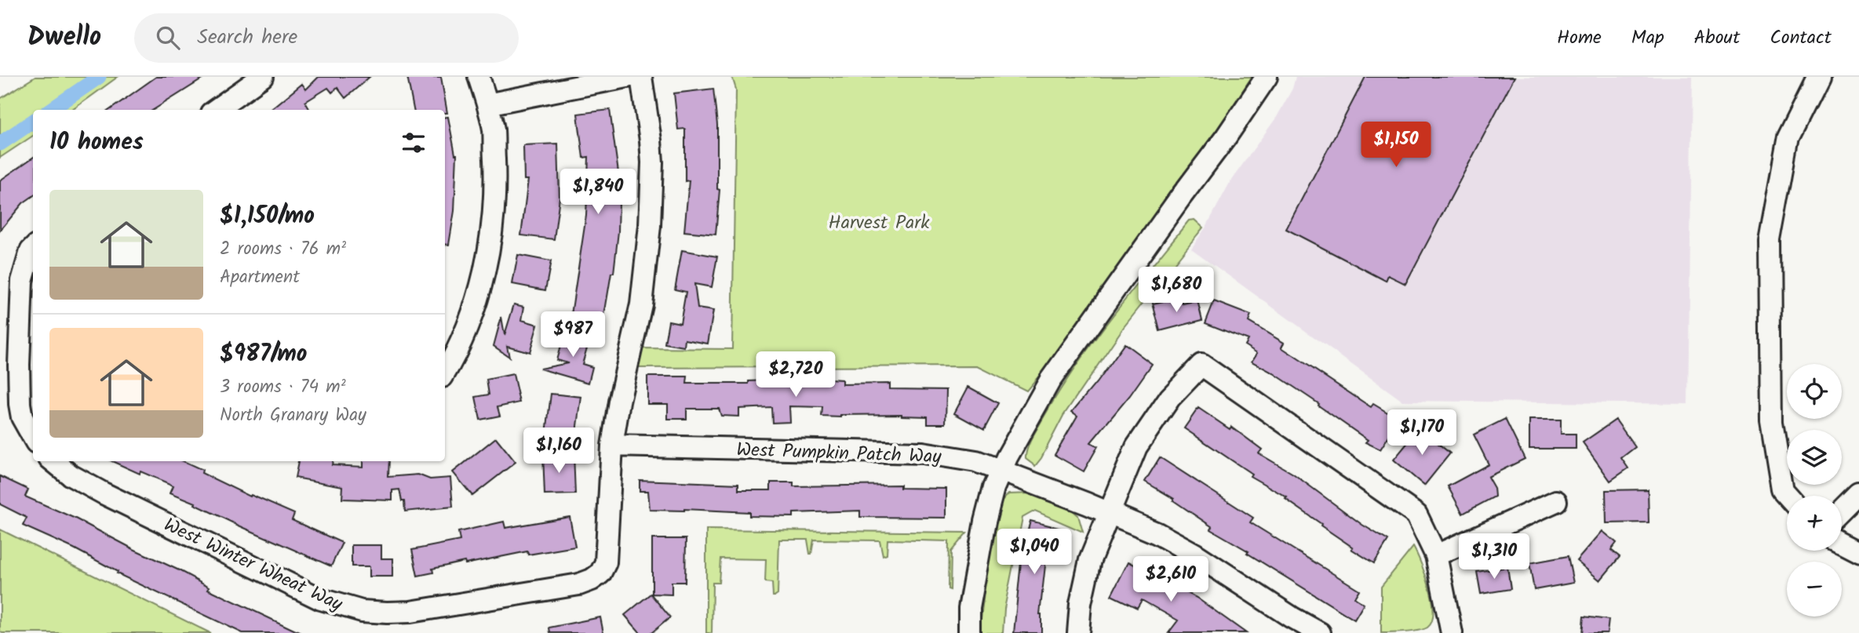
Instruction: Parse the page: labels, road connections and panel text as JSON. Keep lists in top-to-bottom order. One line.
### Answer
{"streets":{"street":["West Pumpkin Patch Way","West Winter Wheat Way"]},"crossings":[["West Pumpkin Patch Way","West Winter Wheat Way"]],"parks":["Harvest Park"],"page":{"header":"Dwello","search":"Search here","nav":["Home","Map","About","Contact"],"heading":"10 homes","price":["$1,150","$1,840","$1,680","$987","$2,720","$1,170","$1,160","$1,040","$1,310","$2,610"],"list":[{"name":"$1,150/mo","note":"2 rooms · 76 m² · Apartment"},{"name":"$987/mo","note":"3 rooms · 74 m² · North Granary Way"}],"map_buttons":["+","−"]}}
